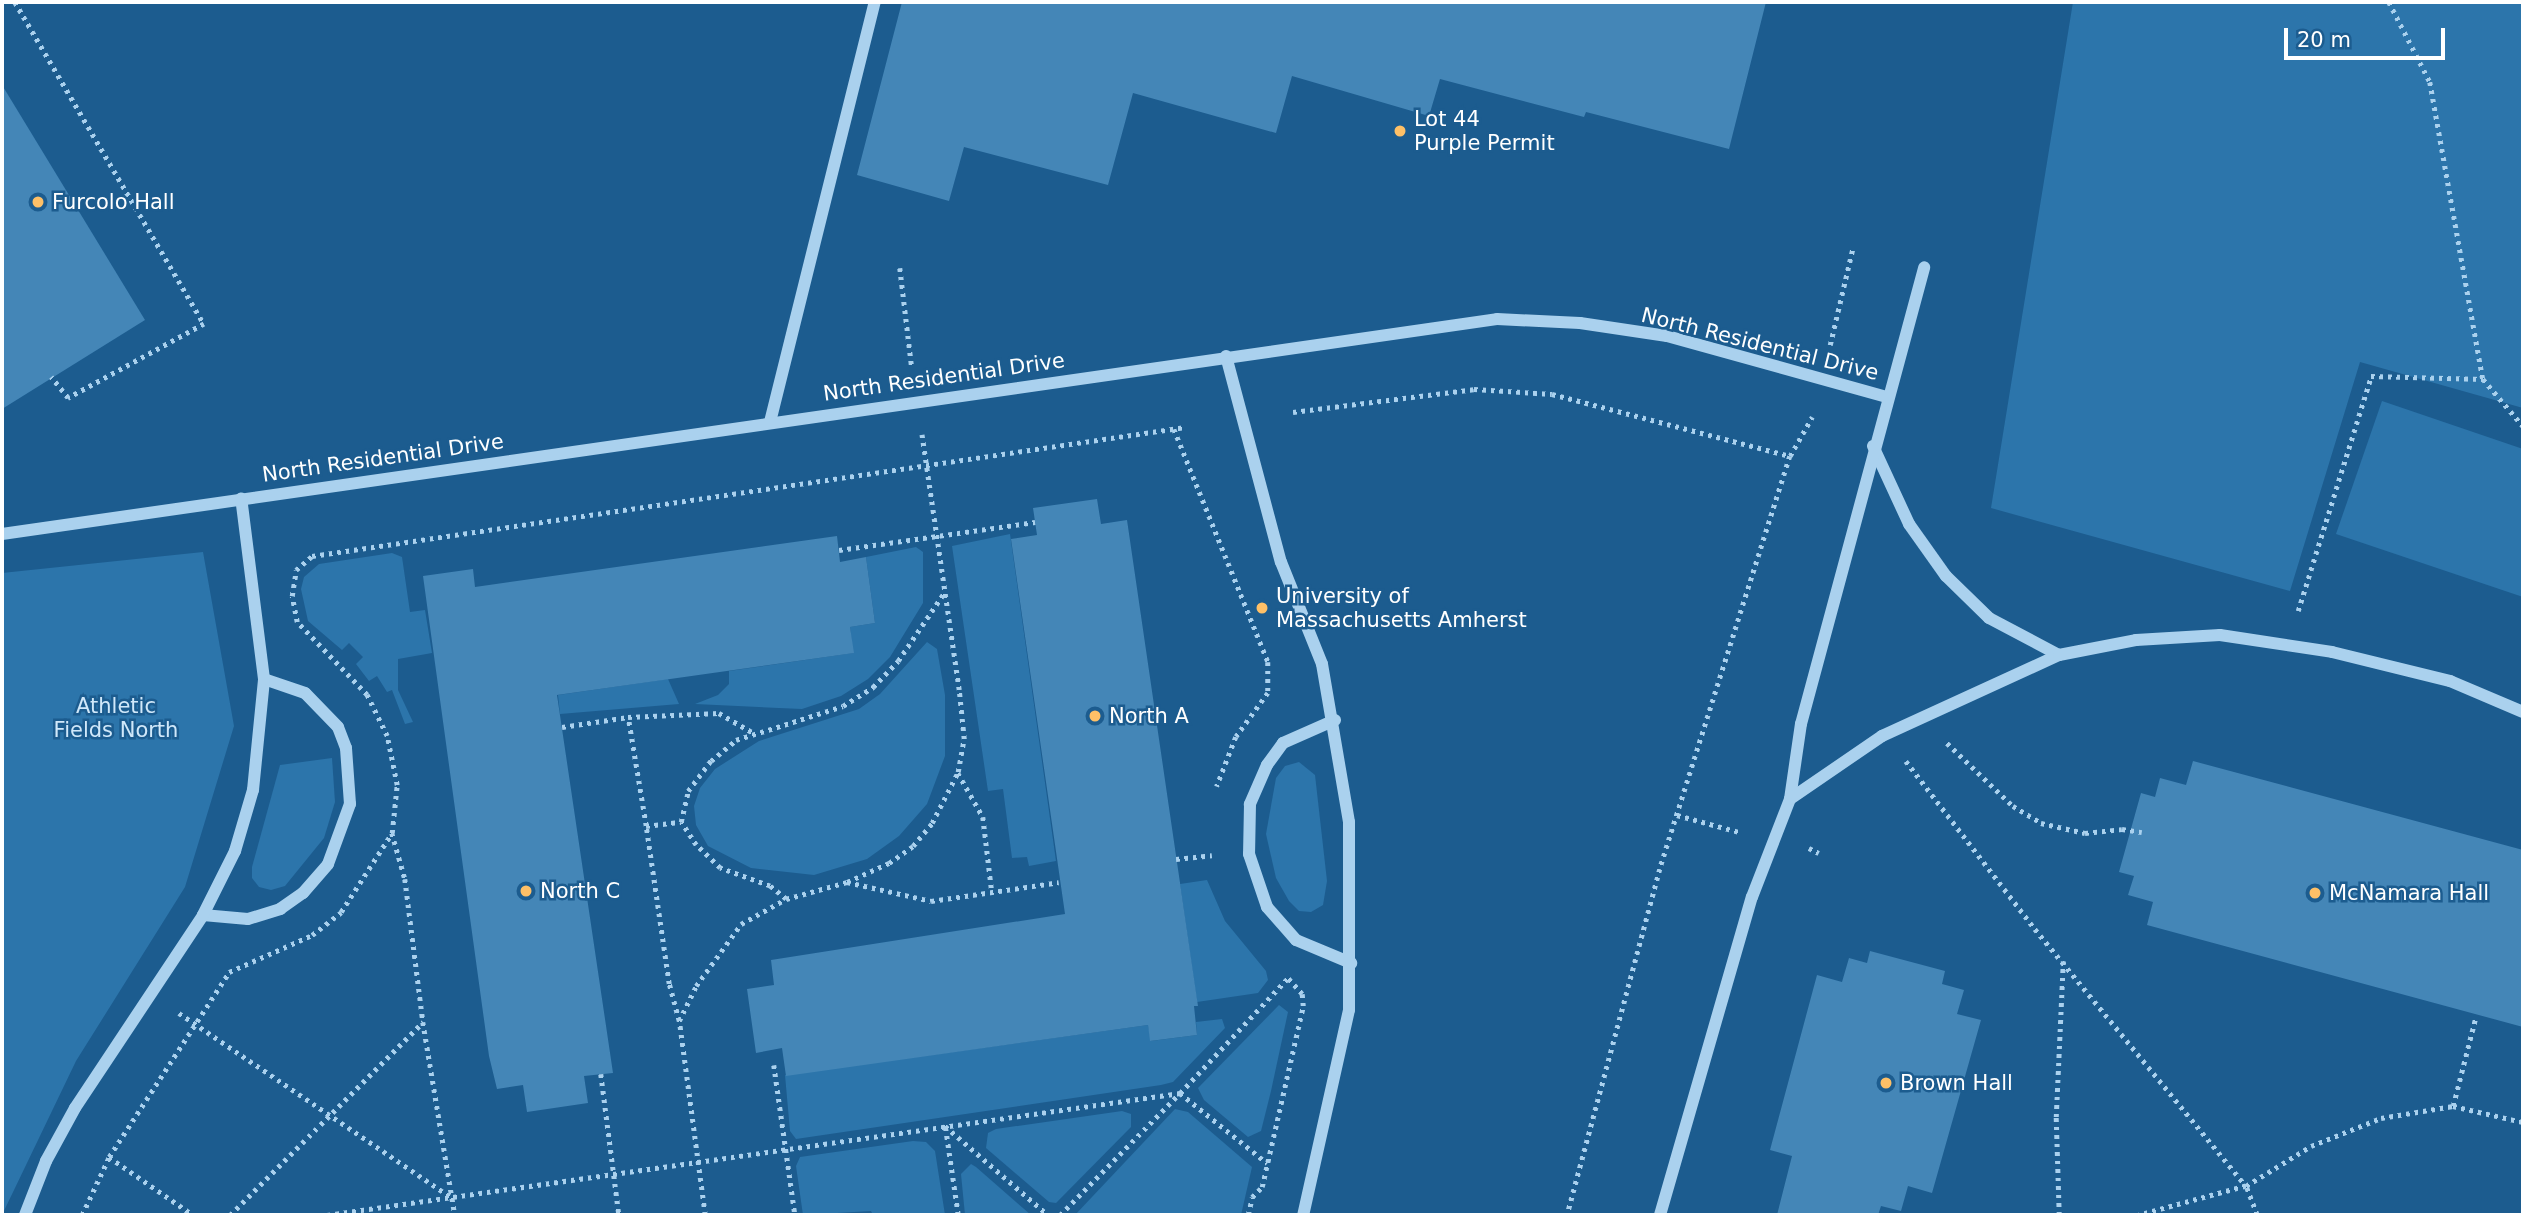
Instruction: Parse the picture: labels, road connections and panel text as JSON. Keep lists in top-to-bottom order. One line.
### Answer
{"streets":{"lane":["North Residential Drive"]},"parks":["Athletic Fields North"],"places":["Lot 44 Purple Permit","Furcolo Hall","University of Massachusetts Amherst","North A","North C","McNamara Hall","Brown Hall"],"scale_bar":"20 m"}
